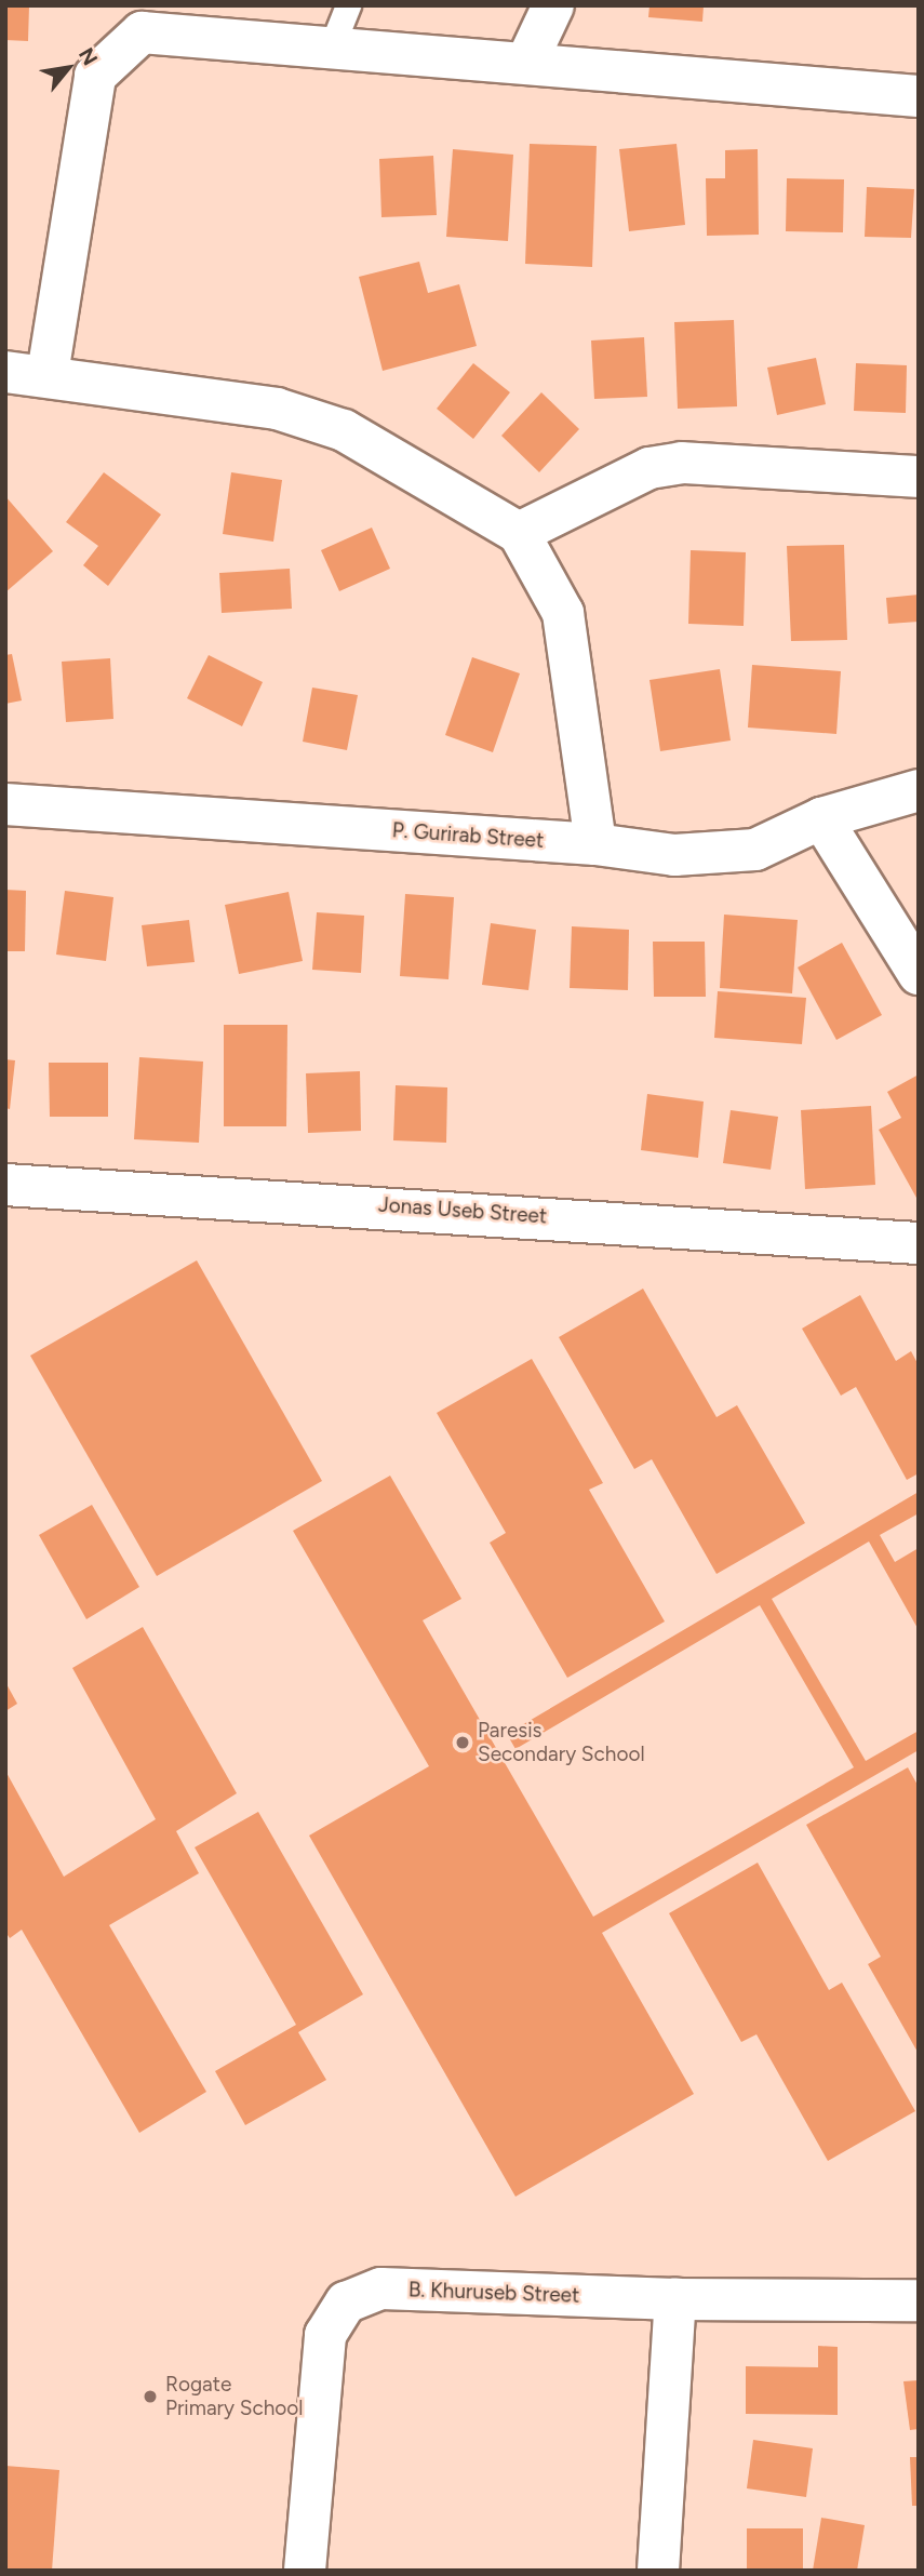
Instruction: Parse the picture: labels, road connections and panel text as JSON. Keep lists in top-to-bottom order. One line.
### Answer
{"streets":{"street":["P. Gurirab Street","Jonas Useb Street","B. Khuruseb Street"]},"places":["Paresis Secondary School","Rogate Primary School"],"north":"top right"}
